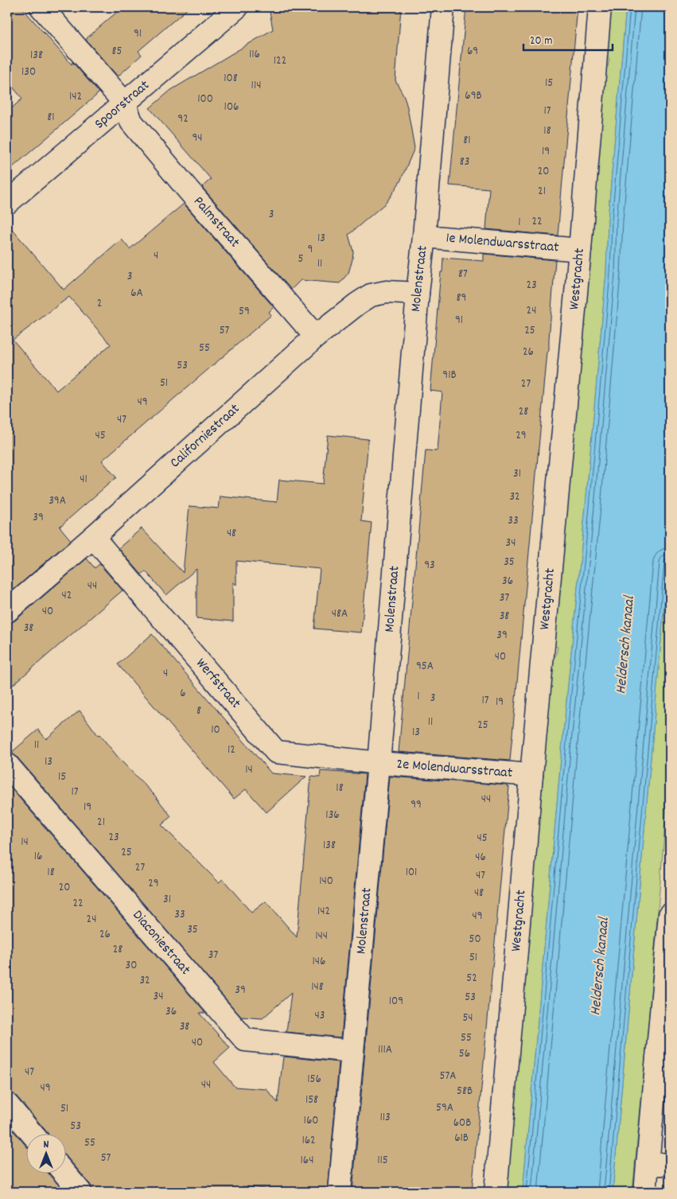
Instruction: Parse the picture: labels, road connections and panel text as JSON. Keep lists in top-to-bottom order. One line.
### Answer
{"streets":{"street":["Spoorstraat","Palmstraat","1e Molendwarsstraat","Molenstraat","Westgracht","Californiestraat","Werfstraat","2e Molendwarsstraat","Diaconiestraat"]},"crossings":[["Spoorstraat","Palmstraat"],["Palmstraat","Californiestraat"],["1e Molendwarsstraat","Molenstraat"],["1e Molendwarsstraat","Westgracht"],["Molenstraat","Californiestraat"],["Molenstraat","Werfstraat"],["Molenstraat","2e Molendwarsstraat"],["Molenstraat","Diaconiestraat"],["Westgracht","2e Molendwarsstraat"],["Californiestraat","Werfstraat"],["Werfstraat","2e Molendwarsstraat"]],"water":["Heldersch kanaal"],"house_numbers":["91","85","69","116","138","122","130","108","15","114","69B","142","100","106","17","81","92","18","94","81","19","83","20","21","3","22","1","13","9","4","5","11","87","3","23","6A","89","2","24","59","91","57","25","55","26","53","91B","51","27","49","28","47","45","29","31","41","32","39A","39","33","48","34","35","93","36","44","42","37","40","48A","38","38","39","40","95A","4","6","1","3","17","19","8","11","25","10","13","11","12","13","14","15","18","17","44","99","19","136","21","23","45","14","138","25","16","46","27","18","101","47","140","29","20","48","31","22","142","33","49","24","35","26","144","50","28","37","51","146","30","52","32","148","39","34","53","109","36","43","54","38","55","40","111A","56","47","57A","156","44","49","58B","158","59A","51","113","160","60B","53","61B","162","55","57","164","115"],"scale_bar":"20 m","north":"top"}
